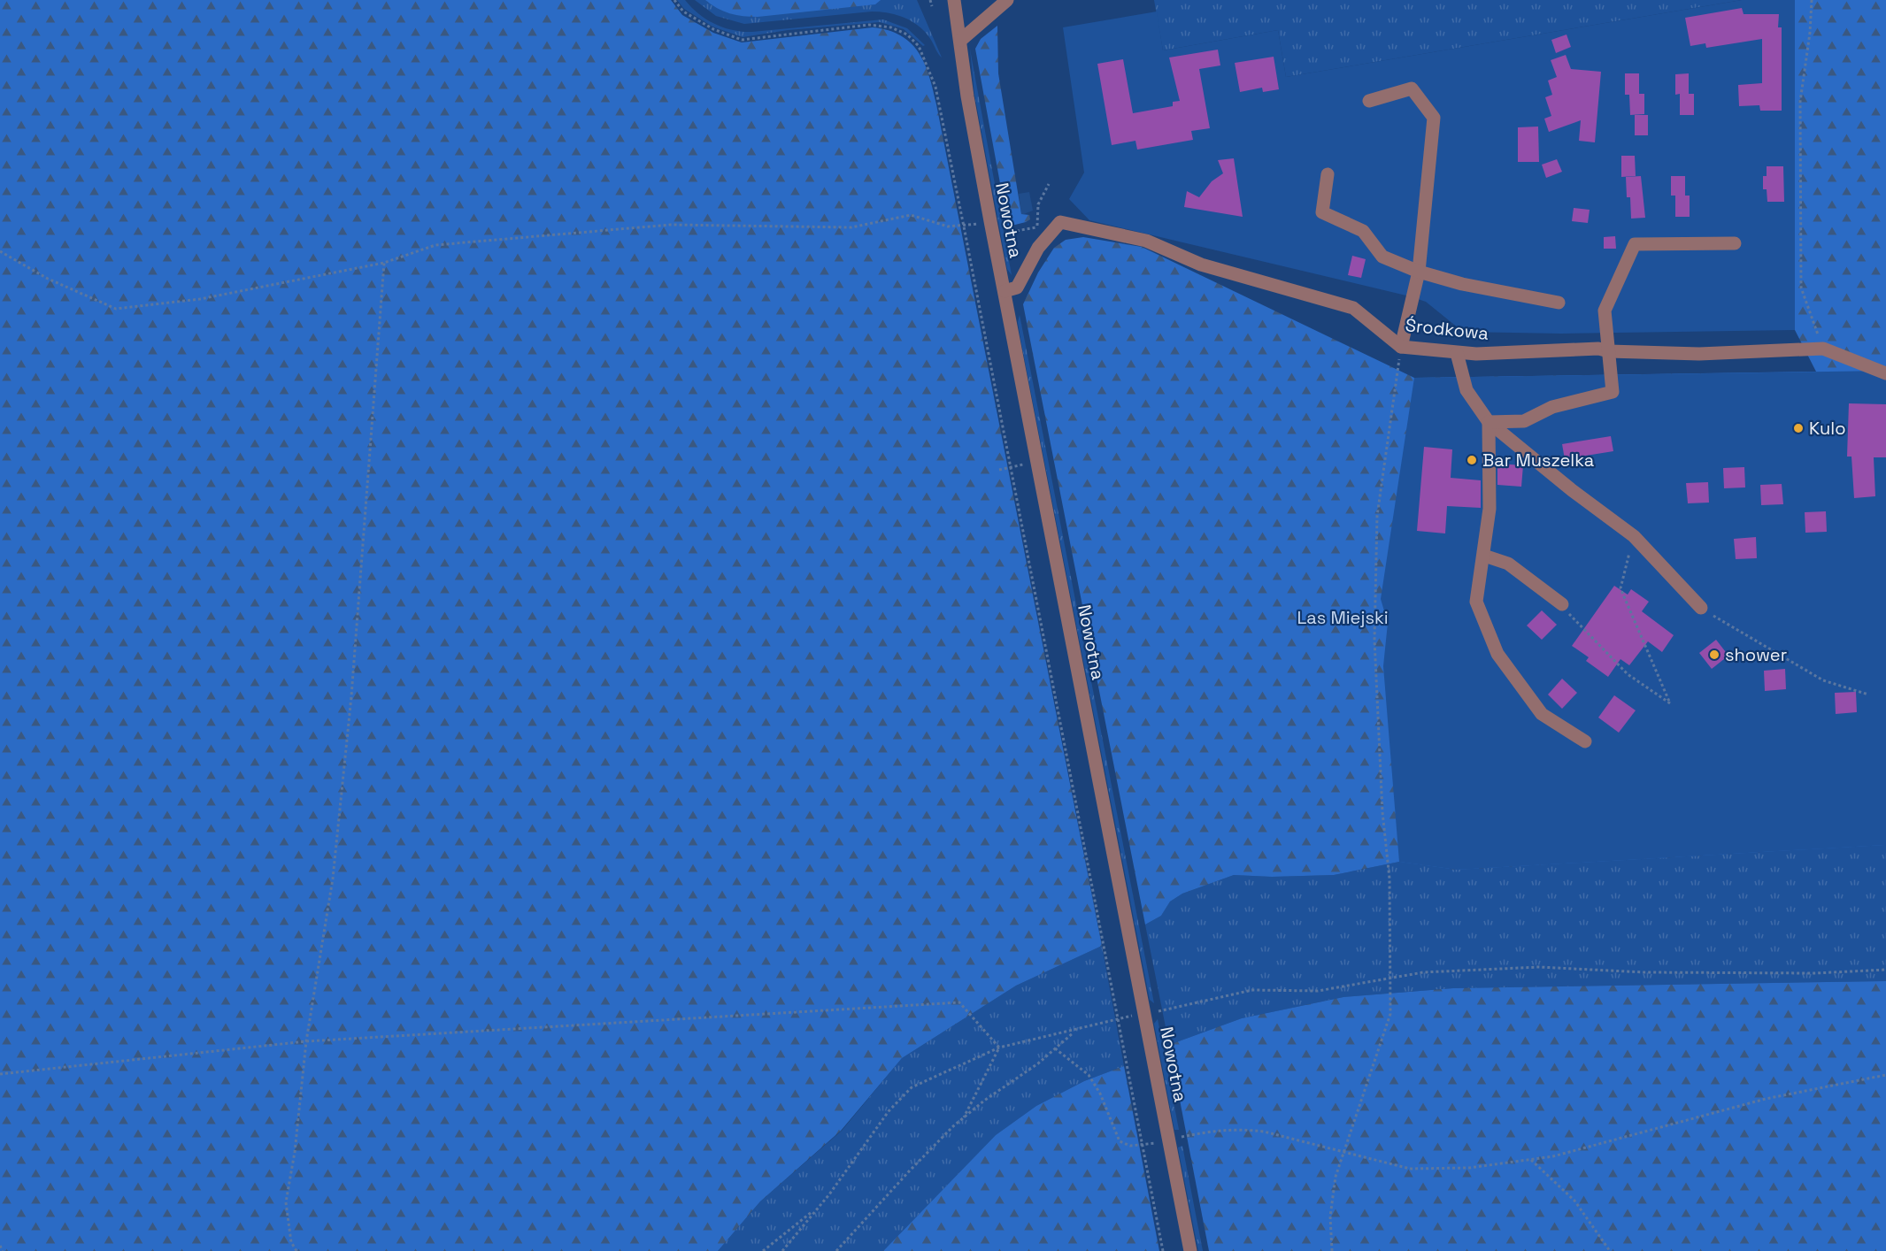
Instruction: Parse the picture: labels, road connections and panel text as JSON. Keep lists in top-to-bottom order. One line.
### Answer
{"streets":{"street":["Nowotna","Środkowa"]},"parks":["Las Miejski"],"places":["Kulo","Bar Muszelka","shower"]}
